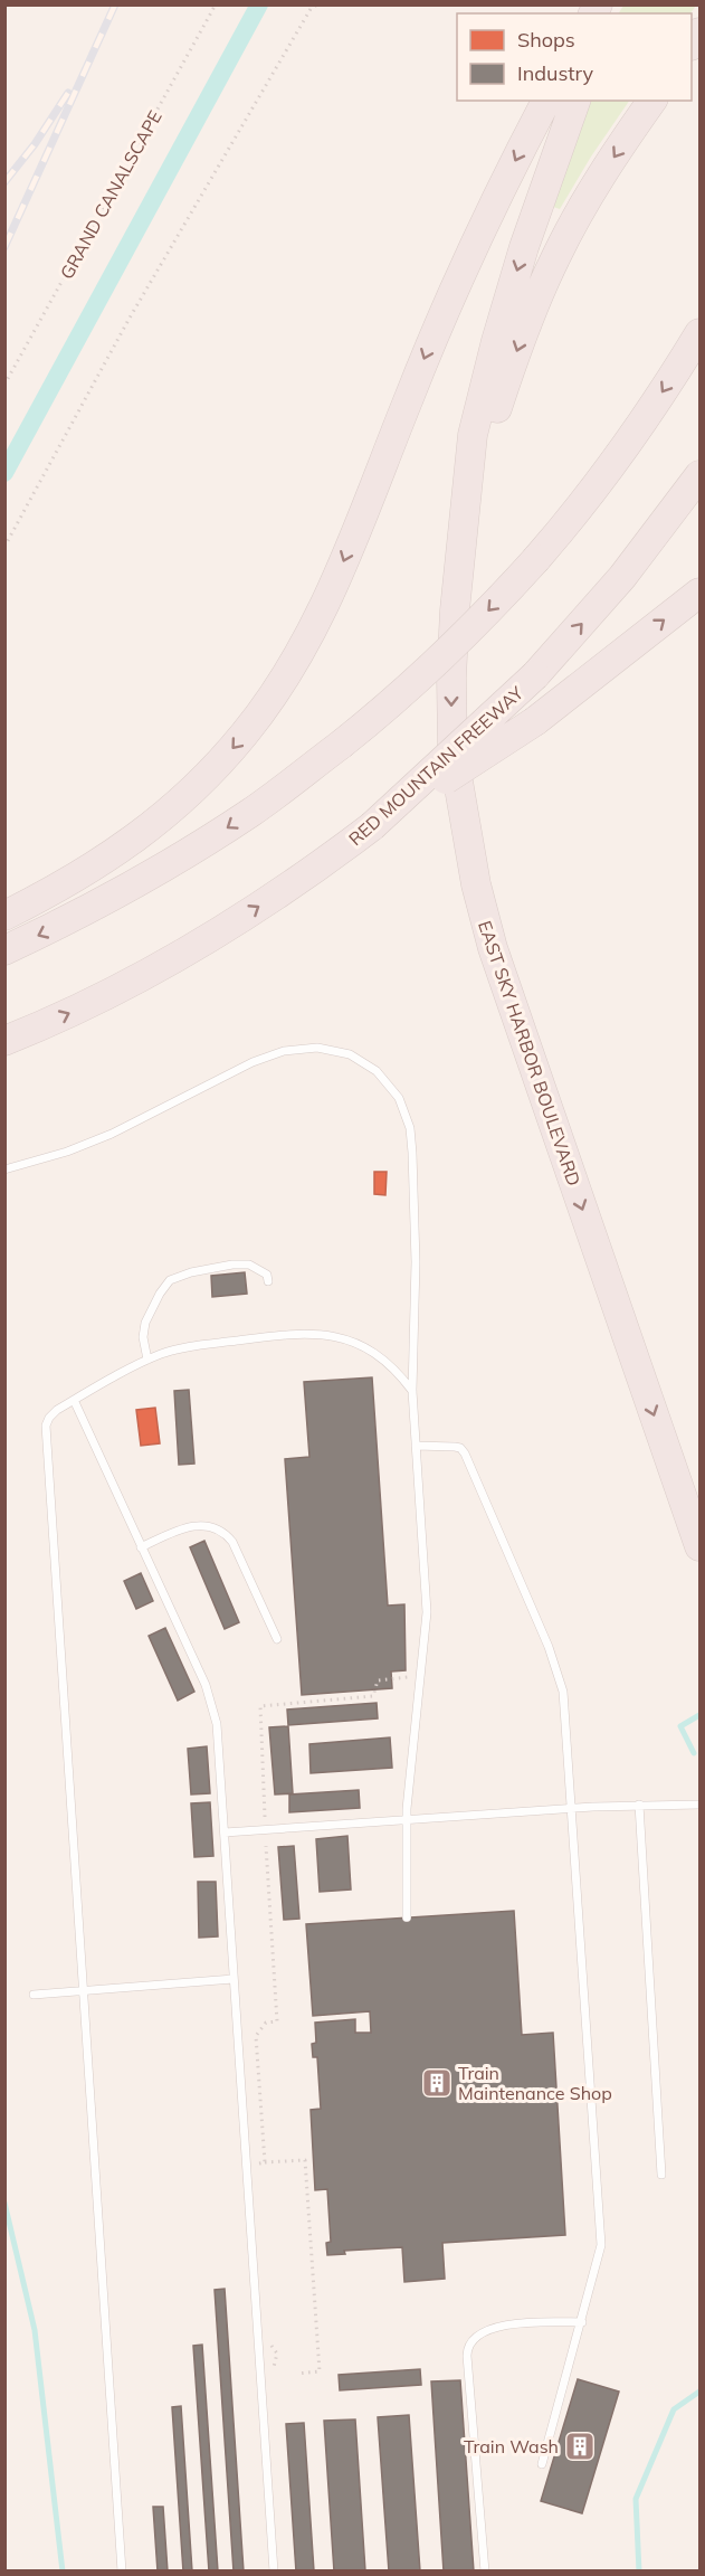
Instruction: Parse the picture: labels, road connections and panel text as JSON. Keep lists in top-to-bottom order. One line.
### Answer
{"streets":{"highway":["RED MOUNTAIN FREEWAY","EAST SKY HARBOR BOULEVARD"],"path":["GRAND CANALSCAPE"]},"one_way":["EAST SKY HARBOR BOULEVARD"],"places":{"building":["Train Maintenance Shop","Train Wash"]},"legend":["Shops","Industry"]}
